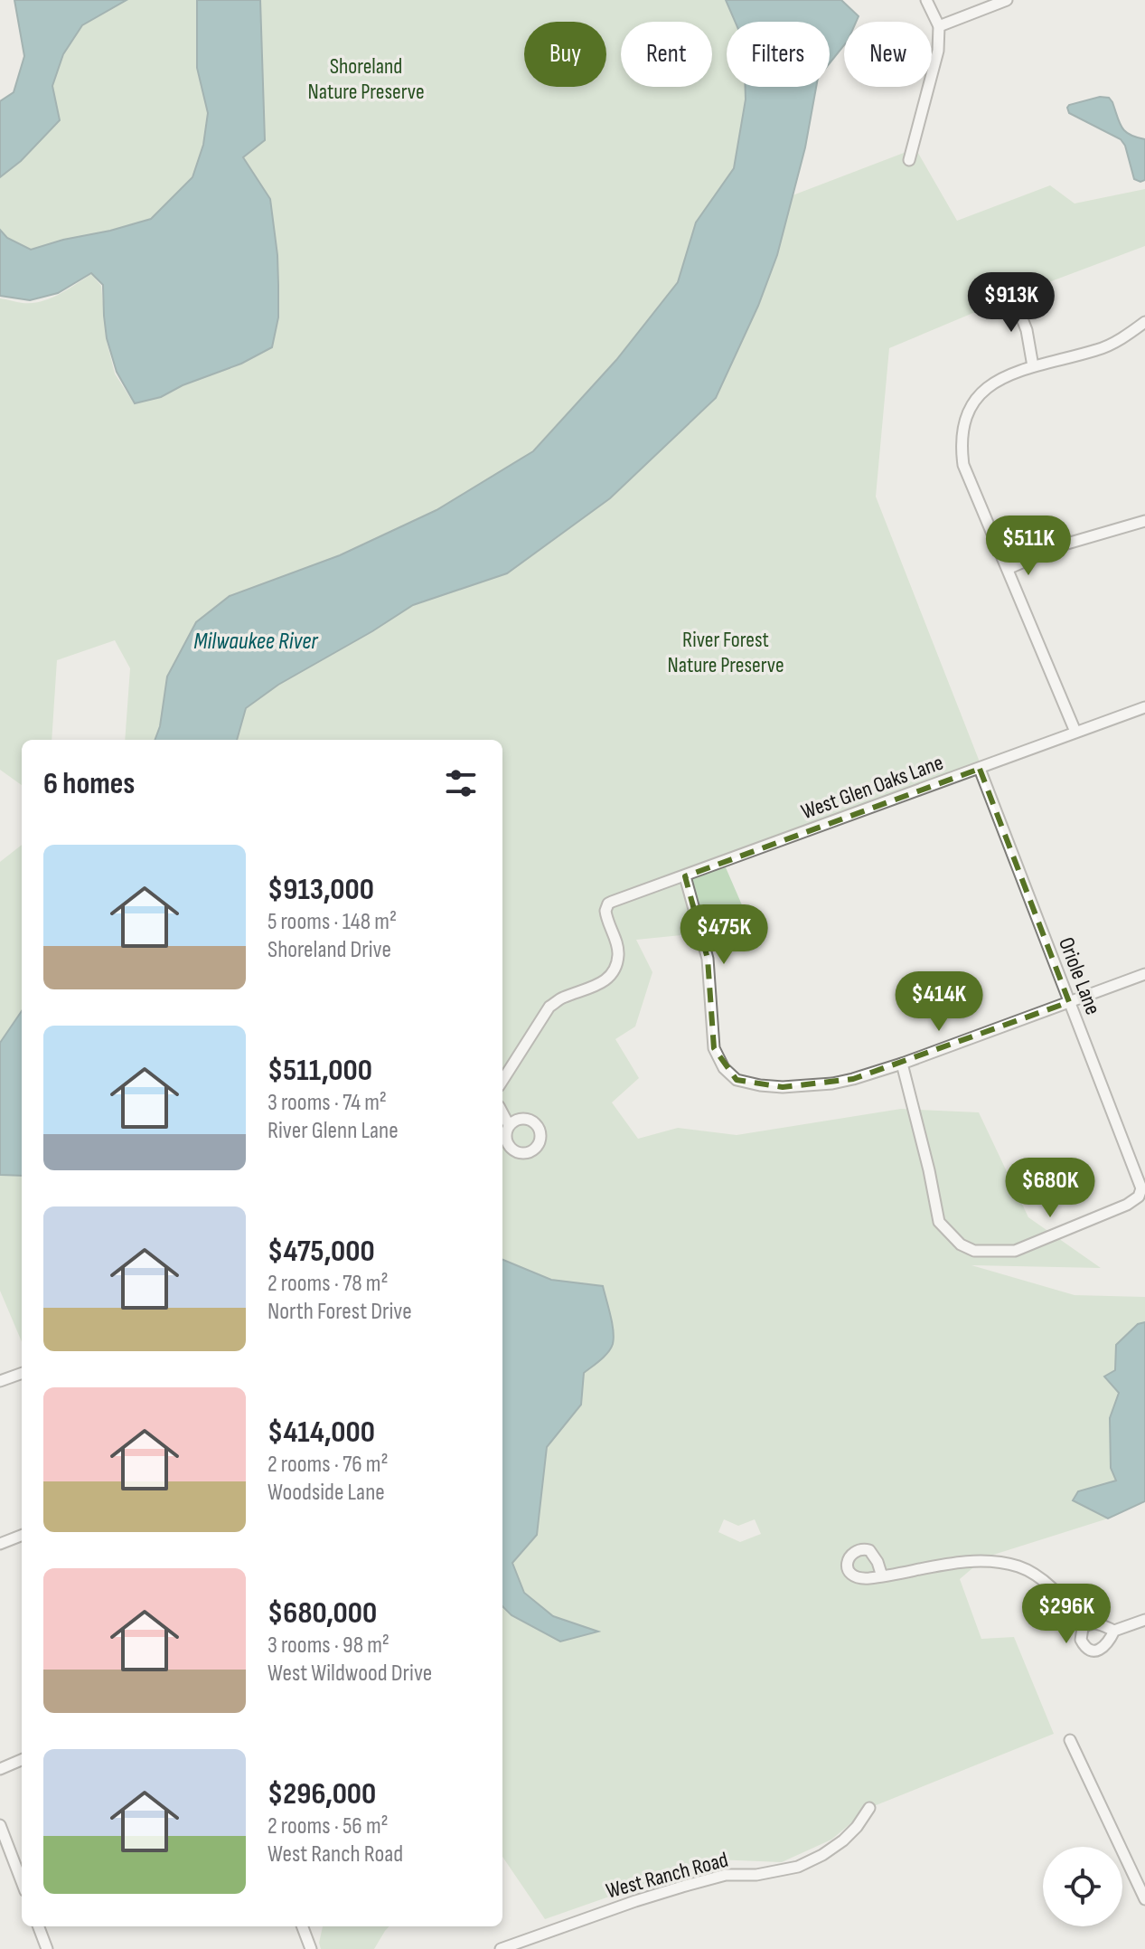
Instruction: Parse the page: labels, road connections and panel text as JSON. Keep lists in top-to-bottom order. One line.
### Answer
{"streets":{"street":["West Glen Oaks Lane","Oriole Lane","West Ranch Road"]},"crossings":[["West Glen Oaks Lane","Oriole Lane"]],"water":["Milwaukee River"],"parks":["Shoreland Nature Preserve","River Forest Nature Preserve"],"page":{"chip":["Buy","Rent","Filters","New"],"price":["$913K","$511K","$475K","$414K","$680K","$296K"],"heading":"6 homes","list":[{"name":"$913,000","note":"5 rooms · 148 m² · Shoreland Drive"},{"name":"$511,000","note":"3 rooms · 74 m² · River Glenn Lane"},{"name":"$475,000","note":"2 rooms · 78 m² · North Forest Drive"},{"name":"$414,000","note":"2 rooms · 76 m² · Woodside Lane"},{"name":"$680,000","note":"3 rooms · 98 m² · West Wildwood Drive"},{"name":"$296,000","note":"2 rooms · 56 m² · West Ranch Road"}]}}
